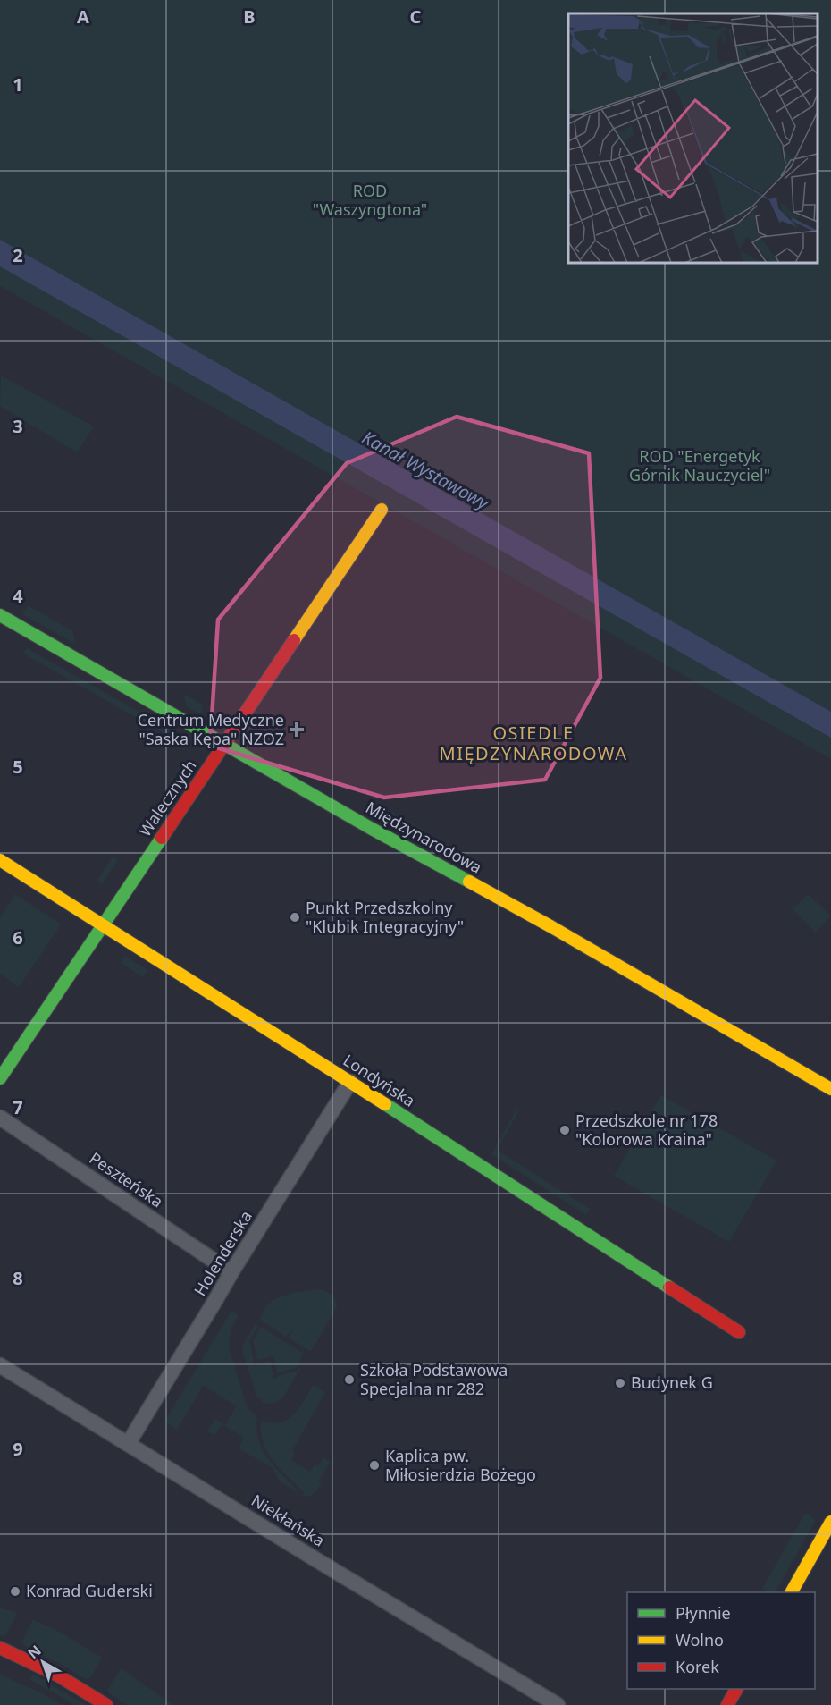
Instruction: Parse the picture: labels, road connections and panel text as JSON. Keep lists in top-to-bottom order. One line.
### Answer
{"streets":{"street":["Walecznych","Międzynarodowa","Londyńska","Peszteńska","Holenderska","Niekłańska"]},"crossings":[["Walecznych","Międzynarodowa"],["Walecznych","Londyńska"],["Londyńska","Holenderska"],["Peszteńska","Holenderska"],["Holenderska","Niekłańska"]],"districts":["OSIEDLE MIĘDZYNARODOWA"],"water":["Kanał Wystawowy"],"parks":["ROD \"Waszyngtona\"","ROD \"Energetyk Górnik Nauczyciel\""],"places":{"health":["Centrum Medyczne \"Saska Kępa\" NZOZ"],"other":["Punkt Przedszkolny \"Klubik Integracyjny\"","Przedszkole nr 178 \"Kolorowa Kraina\"","Szkoła Podstawowa Specjalna nr 282","Budynek G","Kaplica pw. Miłosierdzia Bożego","Konrad Guderski"]},"legend":["Płynnie","Wolno","Korek"],"north":"top left","grid":{"columns":["A","B","C"],"rows":["1","2","3","4","5","6","7","8","9"]}}
